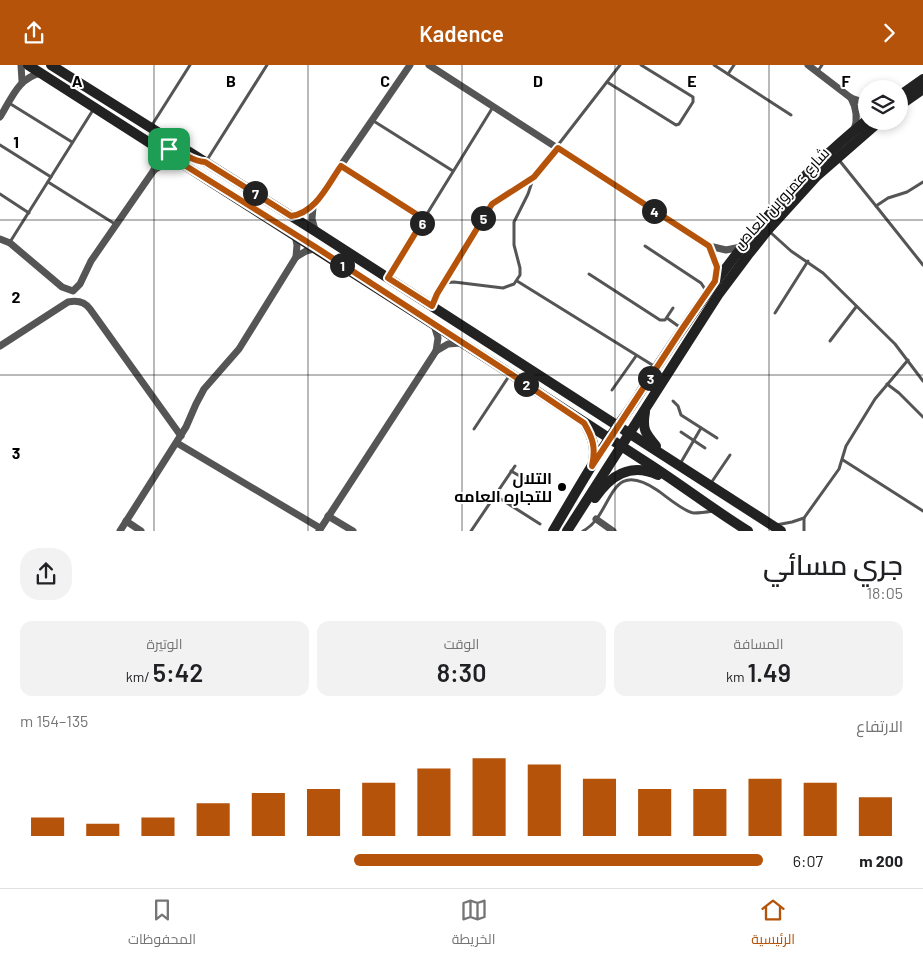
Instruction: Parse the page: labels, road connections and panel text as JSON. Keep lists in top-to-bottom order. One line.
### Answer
{"streets":{"main road":["شارع عمرو بن العاص"]},"places":["التلال للتجاره العامه"],"page":{"header":"Kadence","pins":["7","4","5","6","1","3","2"],"heading":["جري مسائي","18:05"],"stats":[["المسافة","1.49 km"],["الوقت","8:30"],["الوتيرة","5:42 /km"]],"chart":["الارتفاع","135–154 m"],"list":[{"name":"200 m","note":"6:07"}],"tabs":["الرئيسية","الخريطة","المحفوظات"]},"grid":{"columns":["A","B","C","D","E","F"],"rows":["1","2","3"]}}
